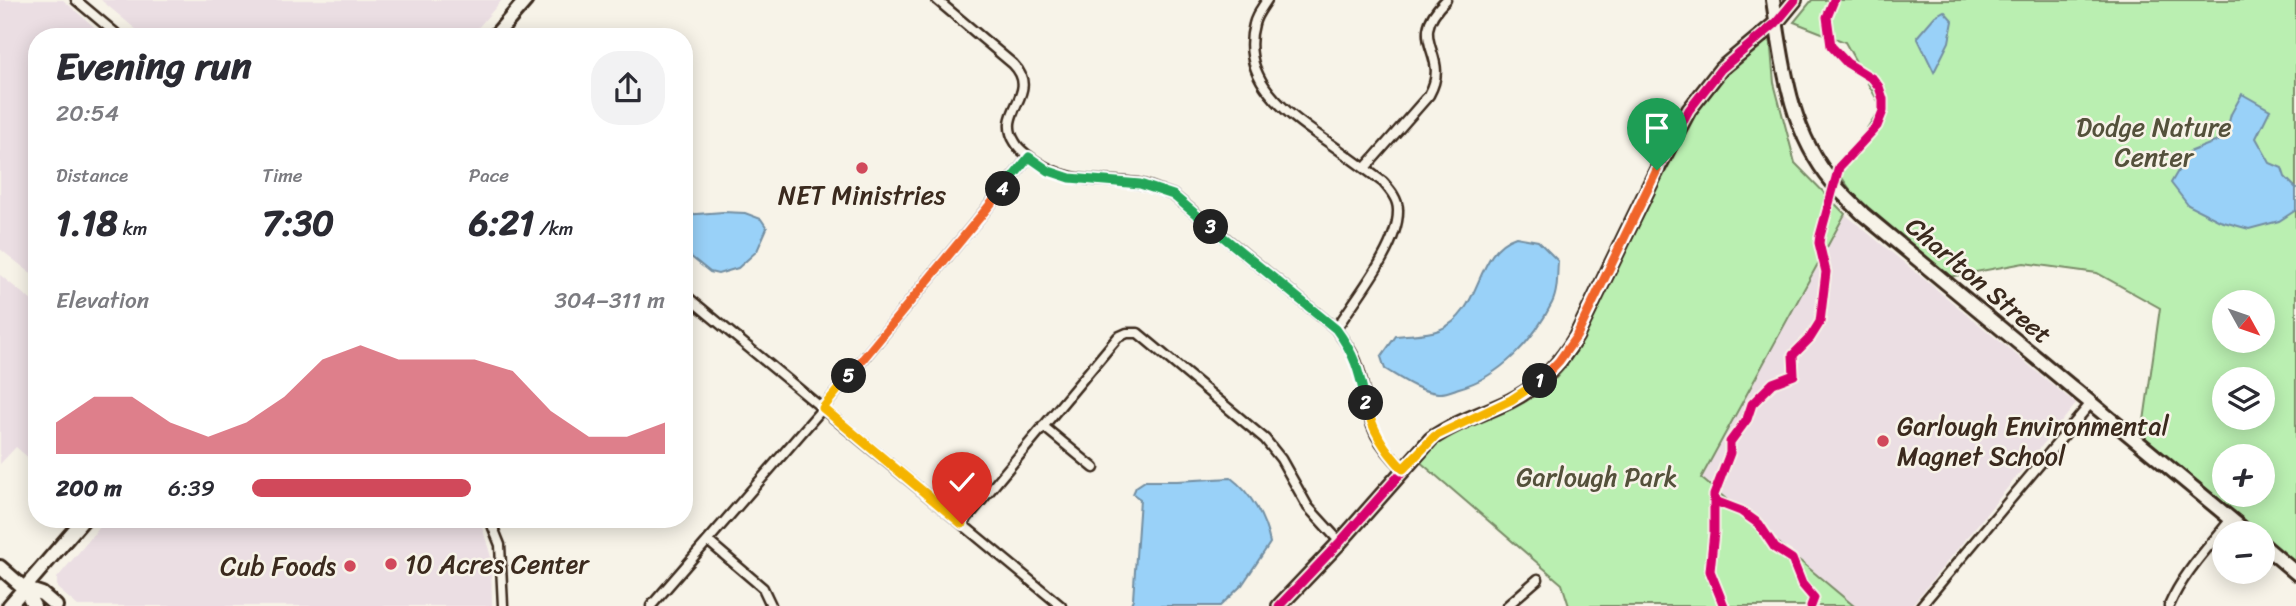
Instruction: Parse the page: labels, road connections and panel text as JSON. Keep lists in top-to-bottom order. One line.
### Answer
{"streets":{"street":["Charlton Street"]},"parks":["Dodge Nature Center","Garlough Park"],"places":["NET Ministries","Garlough Environmental Magnet School","10 Acres Center","Cub Foods"],"north":"bottom right","page":{"heading":["Evening run","20:54"],"stats":[["Distance","1.18 km"],["Time","7:30"],["Pace","6:21 /km"]],"pins":["4","3","5","1","2"],"chart":["Elevation","304–311 m"],"map_buttons":["+","−"],"list":[{"name":"200 m","note":"6:39"}]}}
